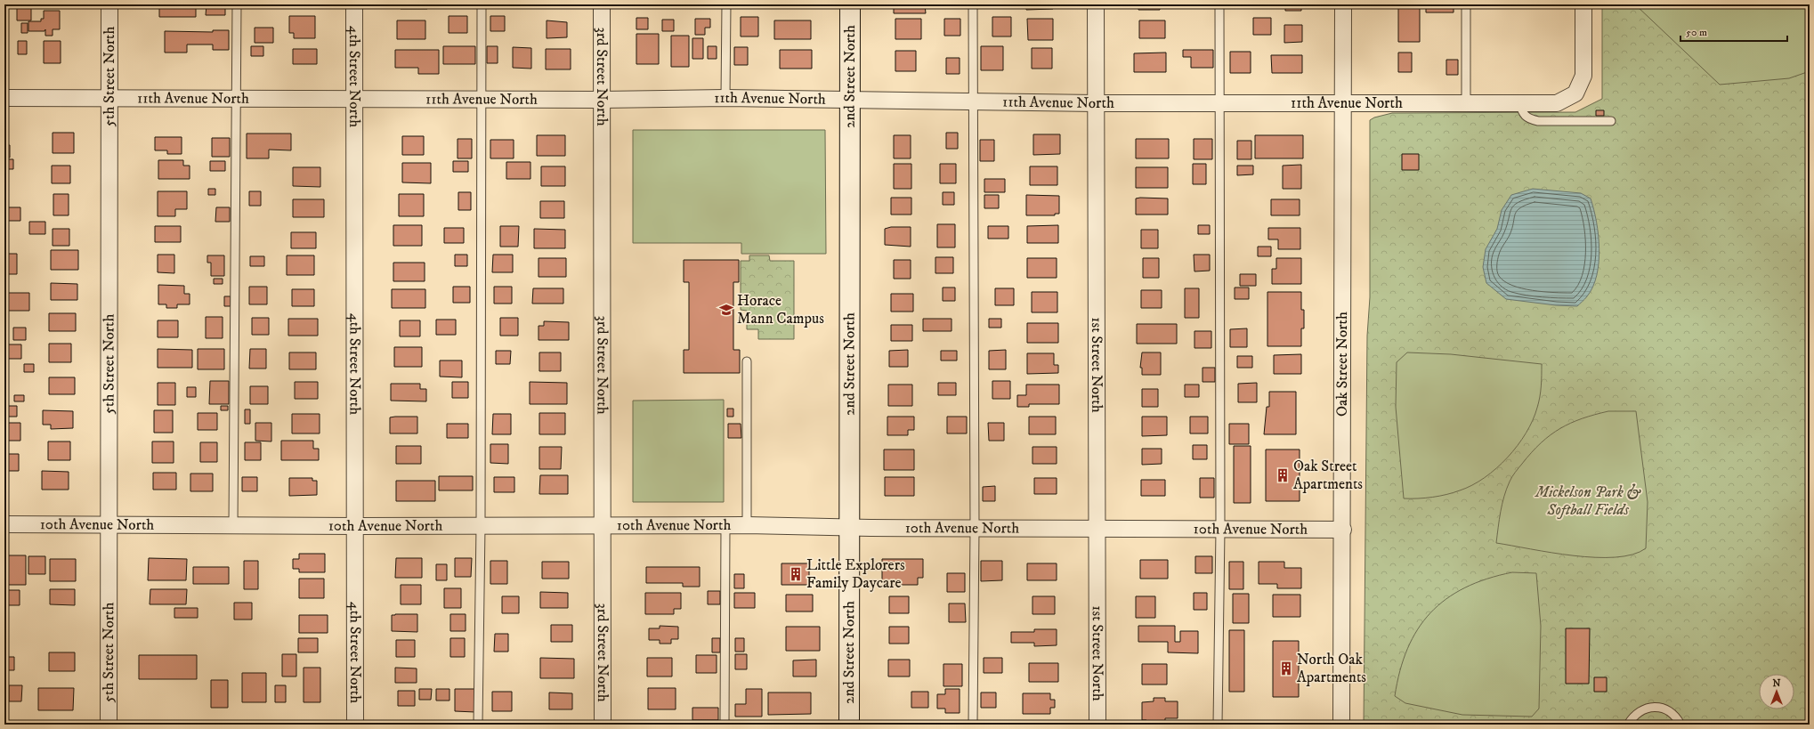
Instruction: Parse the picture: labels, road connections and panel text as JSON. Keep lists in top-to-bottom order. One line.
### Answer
{"streets":{"street":["4th Street North","5th Street North","3rd Street North","2nd Street North","11th Avenue North","Oak Street North","1st Street North","10th Avenue North"]},"crossings":[["4th Street North","11th Avenue North"],["4th Street North","10th Avenue North"],["5th Street North","11th Avenue North"],["5th Street North","10th Avenue North"],["3rd Street North","11th Avenue North"],["3rd Street North","10th Avenue North"],["2nd Street North","11th Avenue North"],["2nd Street North","10th Avenue North"],["11th Avenue North","Oak Street North"],["11th Avenue North","1st Street North"],["Oak Street North","10th Avenue North"],["1st Street North","10th Avenue North"]],"parks":["Mickelson Park & Softball Fields"],"places":{"school or university":["Horace Mann Campus"],"building":["Oak Street Apartments","Little Explorers Family Daycare","North Oak Apartments"]},"scale_bar":"50 m","north":"top"}
